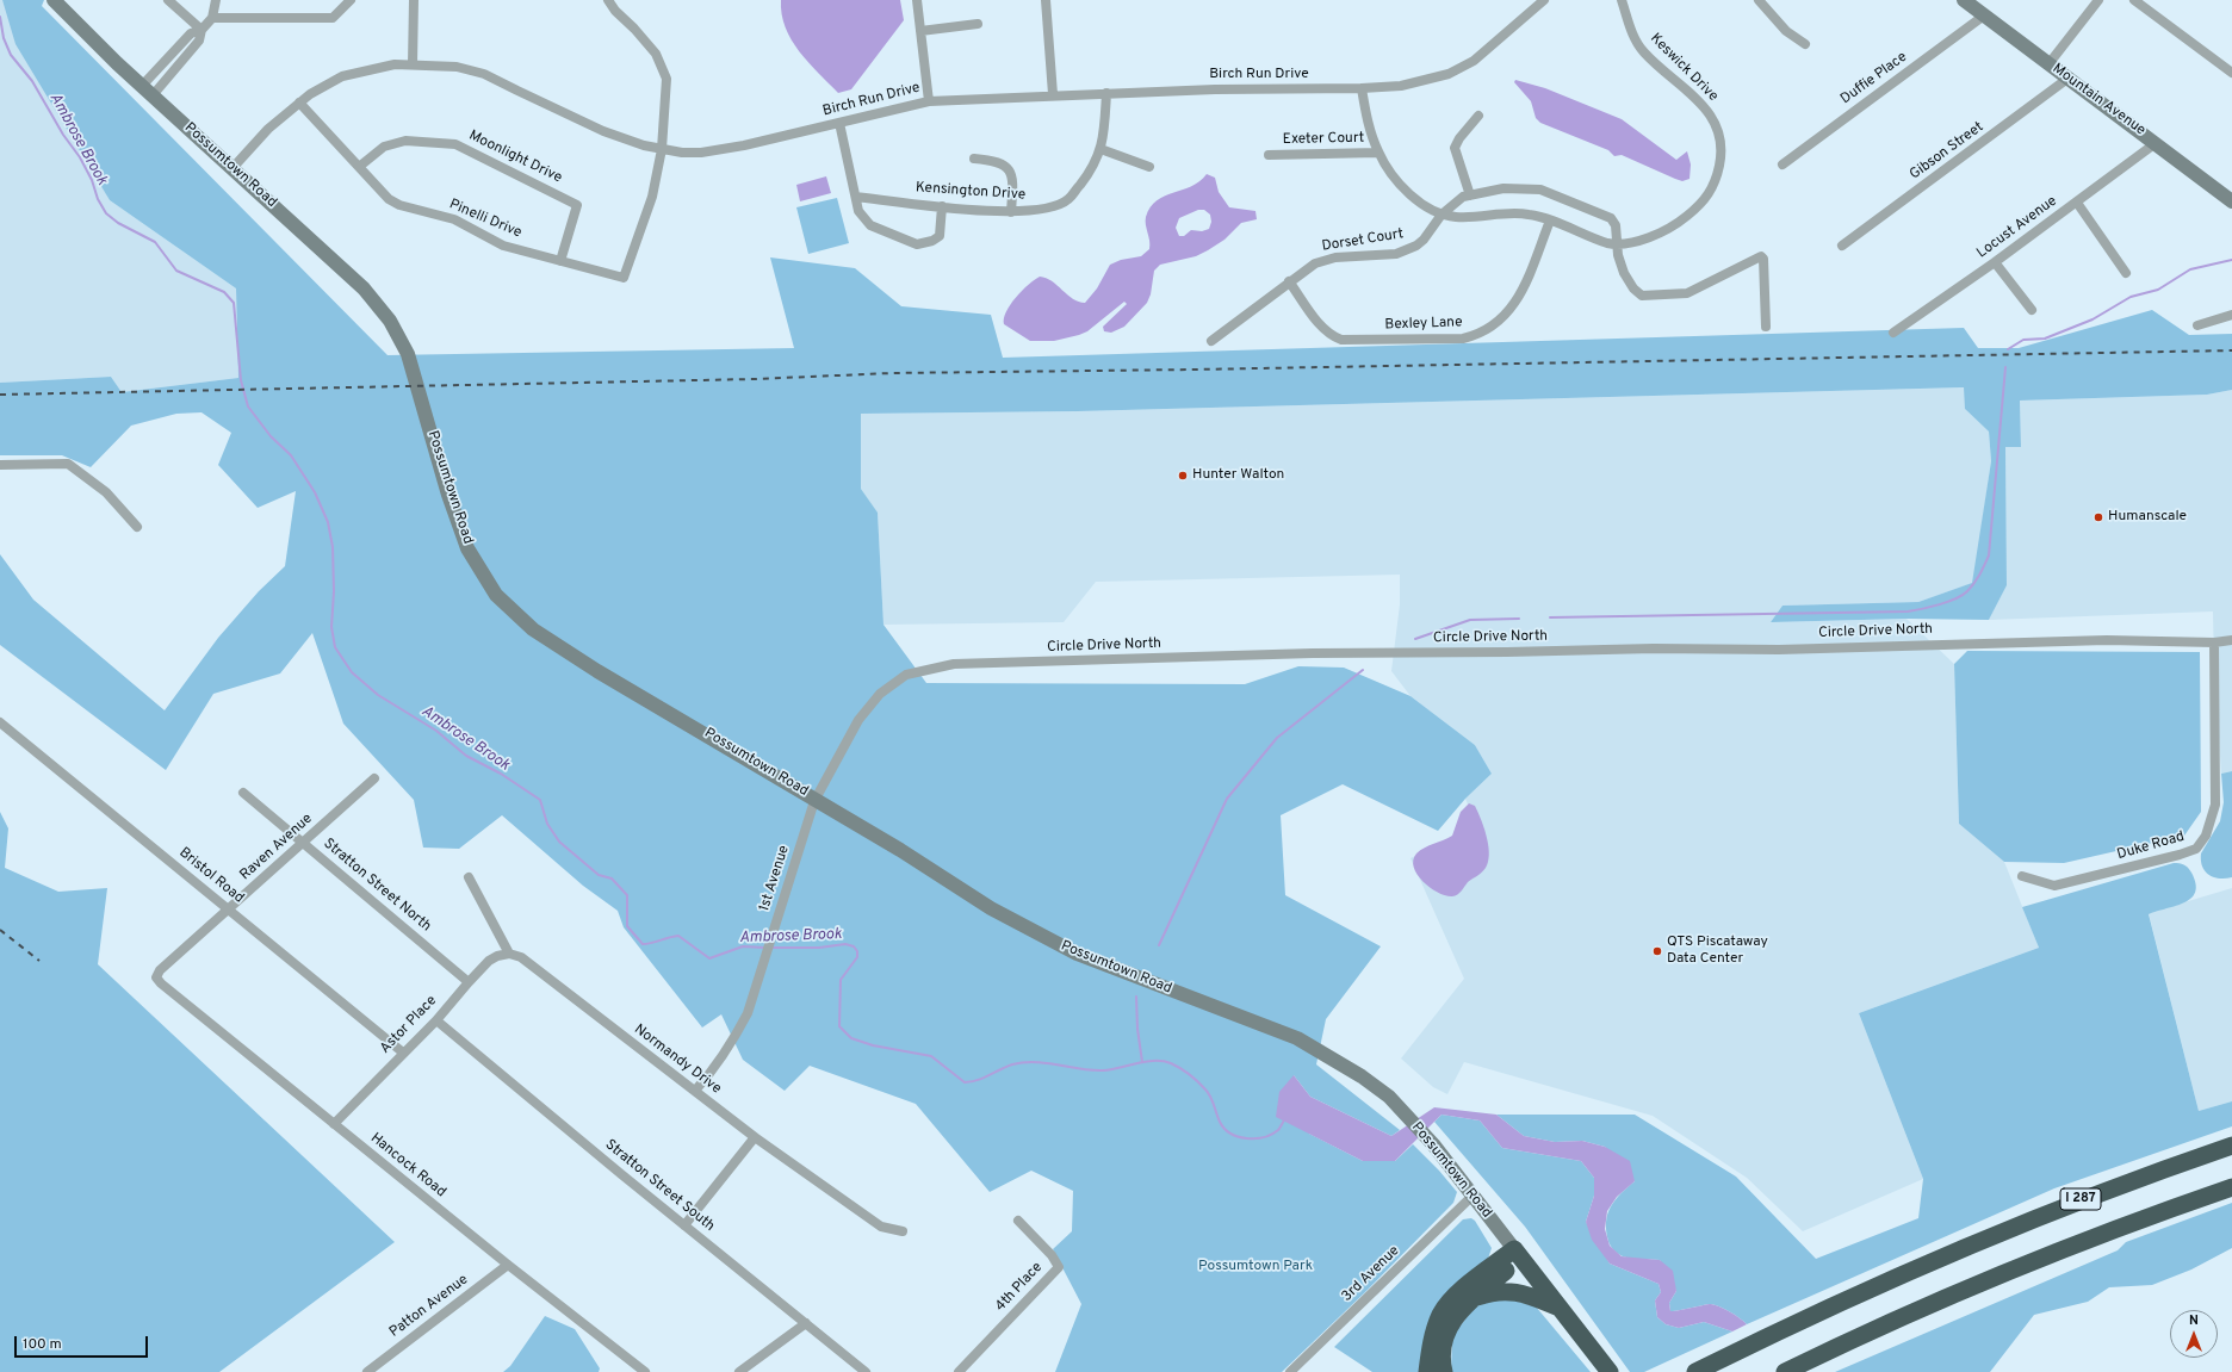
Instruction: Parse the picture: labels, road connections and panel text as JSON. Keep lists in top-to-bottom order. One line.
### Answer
{"streets":{"highway":["Possumtown Road","I 287"],"main road":["Mountain Avenue"],"street":["Keswick Drive","Birch Run Drive","Duffie Place","Exeter Court","Gibson Street","Moonlight Drive","Kensington Drive","Pinelli Drive","Locust Avenue","Dorset Court","Bexley Lane","Circle Drive North","Duke Road","Raven Avenue","Bristol Road","1st Avenue","Stratton Street North","Astor Place","Normandy Drive","Hancock Road","Stratton Street South","3rd Avenue","4th Place","Patton Avenue"]},"crossings":[["Keswick Drive","Birch Run Drive"],["Keswick Drive","Exeter Court"],["Keswick Drive","Dorset Court"],["Keswick Drive","Bexley Lane"],["Birch Run Drive","Possumtown Road"],["Birch Run Drive","Kensington Drive"],["Birch Run Drive","Pinelli Drive"],["Duffie Place","Mountain Avenue"],["Mountain Avenue","Gibson Street"],["Mountain Avenue","Locust Avenue"],["Moonlight Drive","Pinelli Drive"],["Possumtown Road","Circle Drive North"],["Possumtown Road","1st Avenue"],["Possumtown Road","3rd Avenue"],["Dorset Court","Bexley Lane"],["Circle Drive North","Duke Road"],["Circle Drive North","1st Avenue"],["Raven Avenue","Bristol Road"],["Raven Avenue","Stratton Street North"],["Raven Avenue","Hancock Road"],["Bristol Road","Astor Place"],["1st Avenue","Normandy Drive"],["Stratton Street North","Astor Place"],["Astor Place","Normandy Drive"],["Astor Place","Hancock Road"],["Astor Place","Stratton Street South"],["Hancock Road","Patton Avenue"]],"water":["Ambrose Brook"],"parks":["Possumtown Park"],"places":["Hunter Walton","Humanscale","QTS Piscataway Data Center"],"scale_bar":"100 m","north":"top"}
